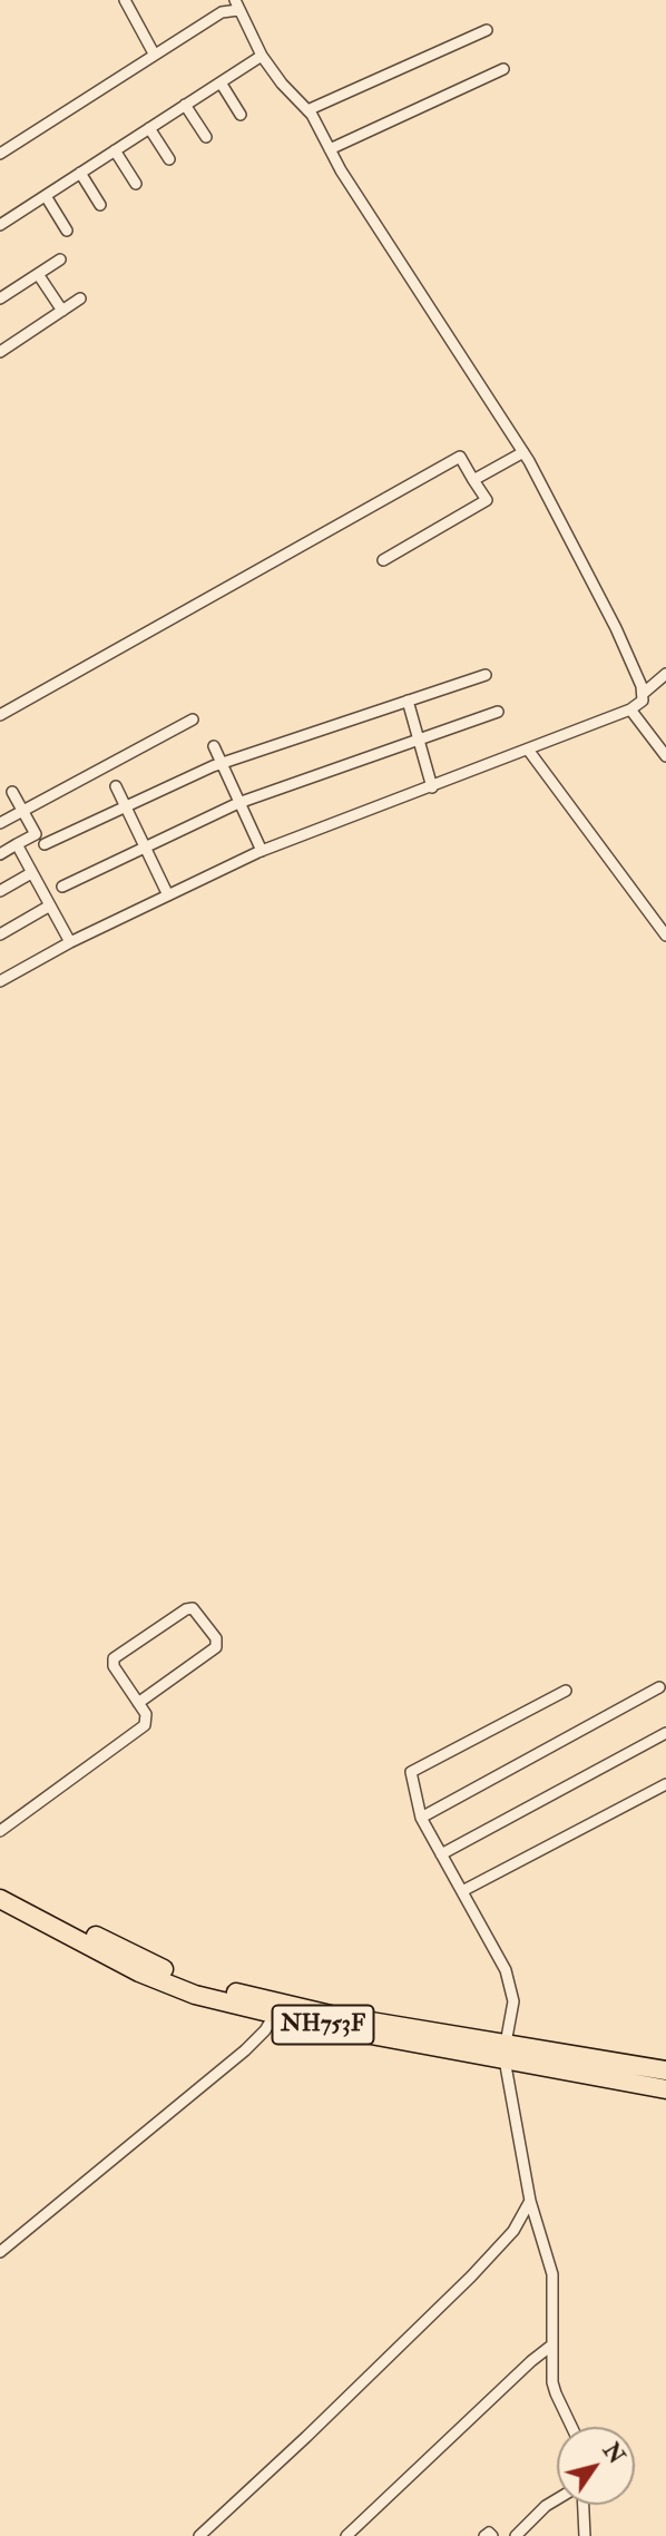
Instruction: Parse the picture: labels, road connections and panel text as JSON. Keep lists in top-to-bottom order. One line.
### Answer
{"streets":{"highway":["NH753F"]},"north":"top right"}
